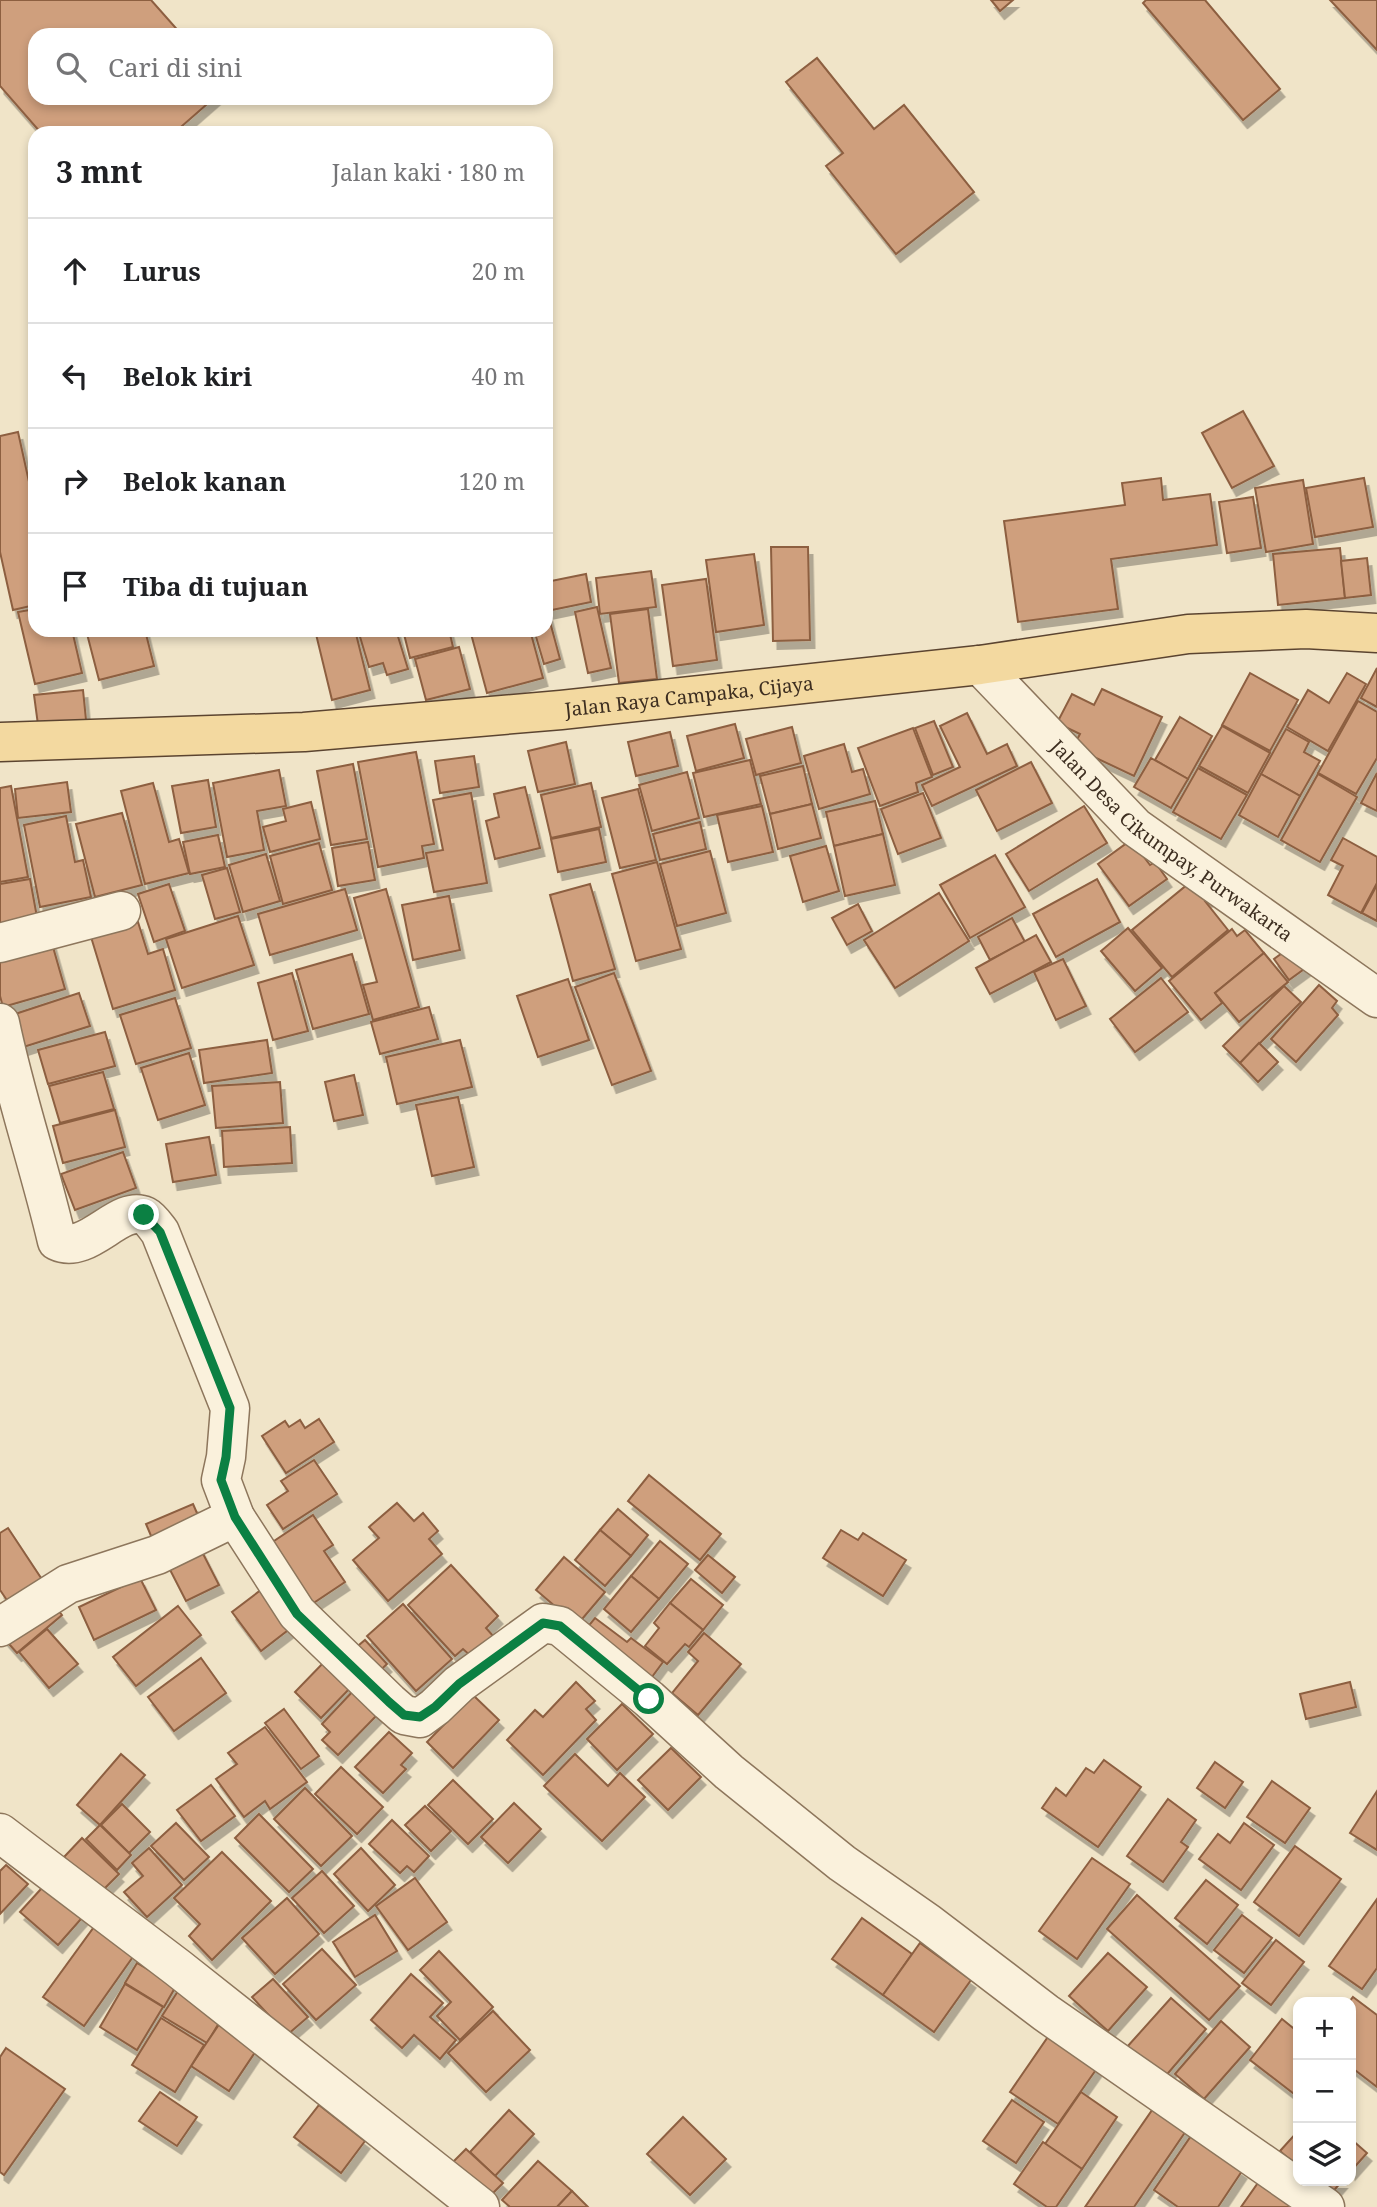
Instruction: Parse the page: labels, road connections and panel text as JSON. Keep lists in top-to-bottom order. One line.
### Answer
{"streets":{"main road":["Jalan Raya Campaka, Cijaya"],"street":["Jalan Desa Cikumpay, Purwakarta"]},"crossings":[["Jalan Raya Campaka, Cijaya","Jalan Desa Cikumpay, Purwakarta"]],"page":{"search":"Cari di sini","heading":["3 mnt","Jalan kaki · 180 m"],"list":[["Lurus","20 m"],["Belok kiri","40 m"],["Belok kanan","120 m"],"Tiba di tujuan"],"map_buttons":["+","−"]}}
